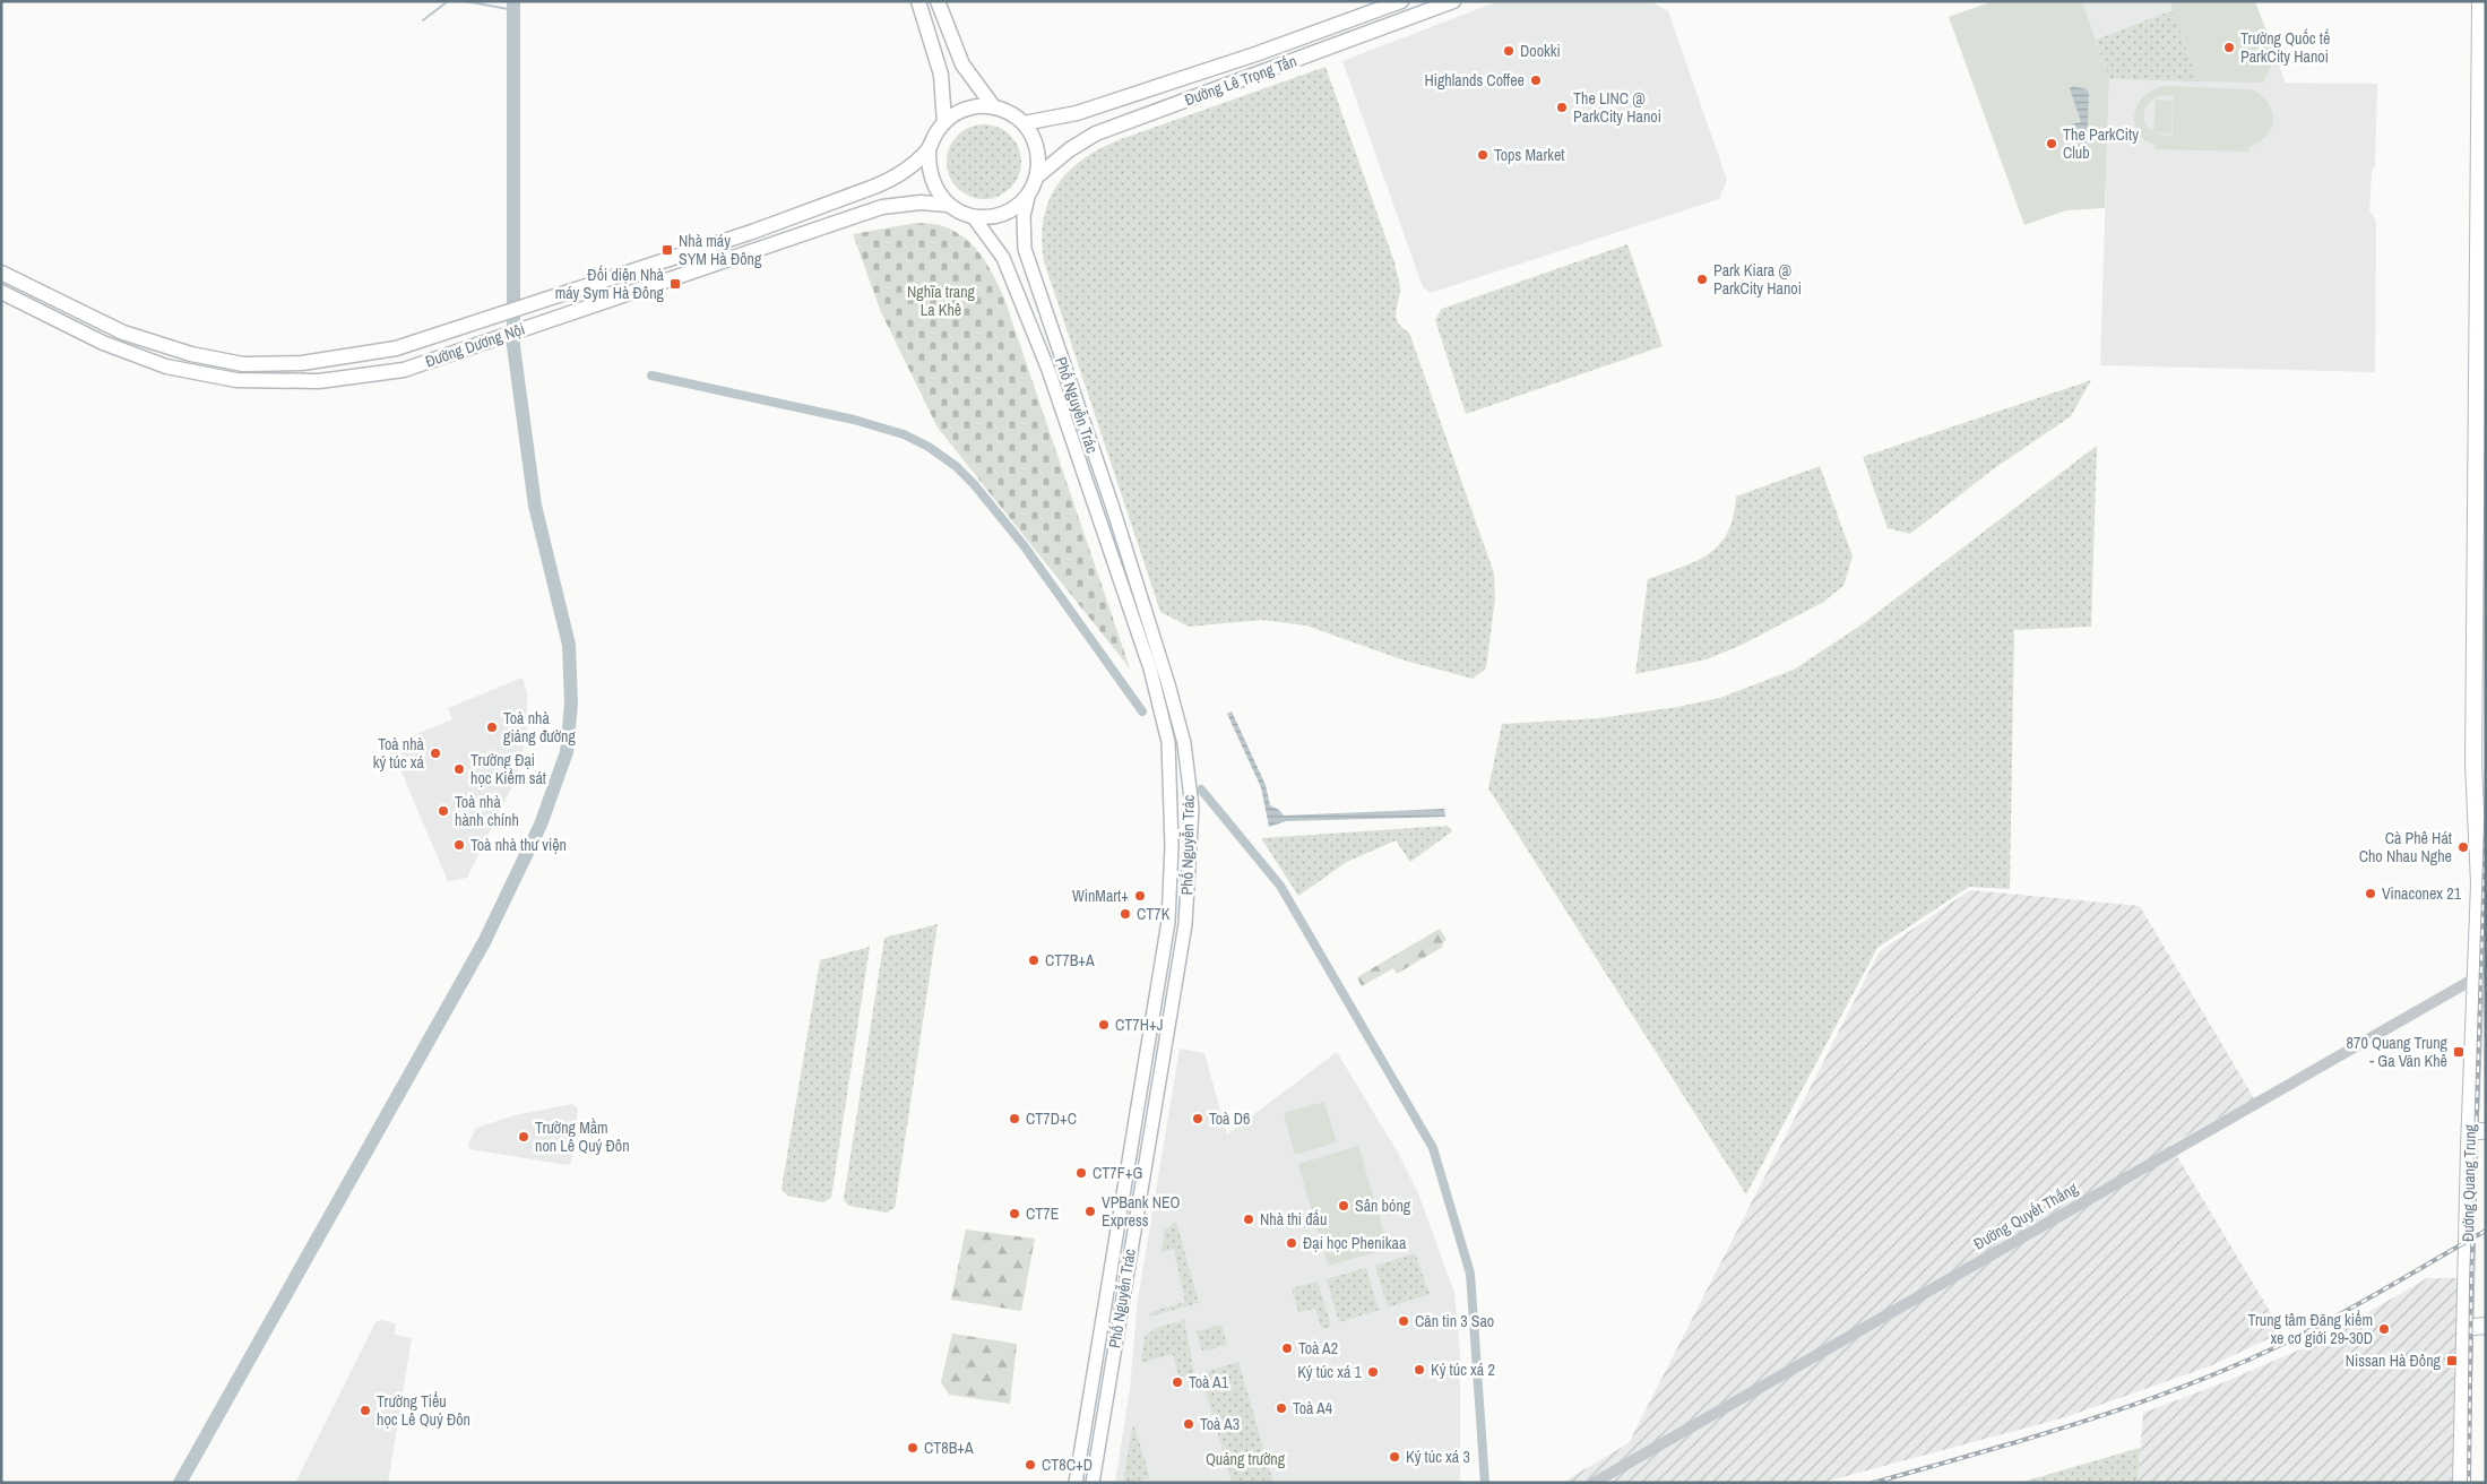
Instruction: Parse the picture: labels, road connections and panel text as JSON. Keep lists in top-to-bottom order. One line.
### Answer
{"streets":{"highway":["Đường Quang Trung"],"main road":["Đường Lê Trọng Tấn","Đường Dương Nội","Phố Nguyễn Trác"],"street":["Đường Quyết Thắng"]},"crossings":[["Đường Lê Trọng Tấn","Đường Dương Nội"],["Đường Lê Trọng Tấn","Phố Nguyễn Trác"],["Đường Dương Nội","Phố Nguyễn Trác"],["Đường Quang Trung","Đường Quyết Thắng"]],"parks":["Nghĩa trang La Khê","Quảng trường"],"places":{"other":["Trường Quốc tế ParkCity Hanoi","Dookki","Highlands Coffee","The LINC @ ParkCity Hanoi","The ParkCity Club","Tops Market","Park Kiara @ ParkCity Hanoi","Toà nhà giảng đường","Toà nhà ký túc xá","Trường Đại học Kiểm sát","Toà nhà hành chính","Toà nhà thư viện","Cà Phê Hát Cho Nhau Nghe","Vinaconex 21","WinMart+","CT7K","CT7B+A","CT7H+J","CT7D+C","Toà D6","Trường Mầm non Lê Quý Đôn","CT7F+G","Sân bóng","VPBank NEO Express","CT7E","Nhà thi đấu","Đại học Phenikaa","Căn tin 3 Sao","Trung tâm Đăng kiểm xe cơ giới 29-30D","Toà A2","Ký túc xá 2","Ký túc xá 1","Toà A1","Toà A4","Trường Tiểu học Lê Quý Đôn","Toà A3","CT8B+A","Ký túc xá 3","CT8C+D"],"transit":["Nhà máy SYM Hà Đông","Đối diện Nhà máy Sym Hà Đông","870 Quang Trung - Ga Văn Khê","Nissan Hà Đông"]}}
